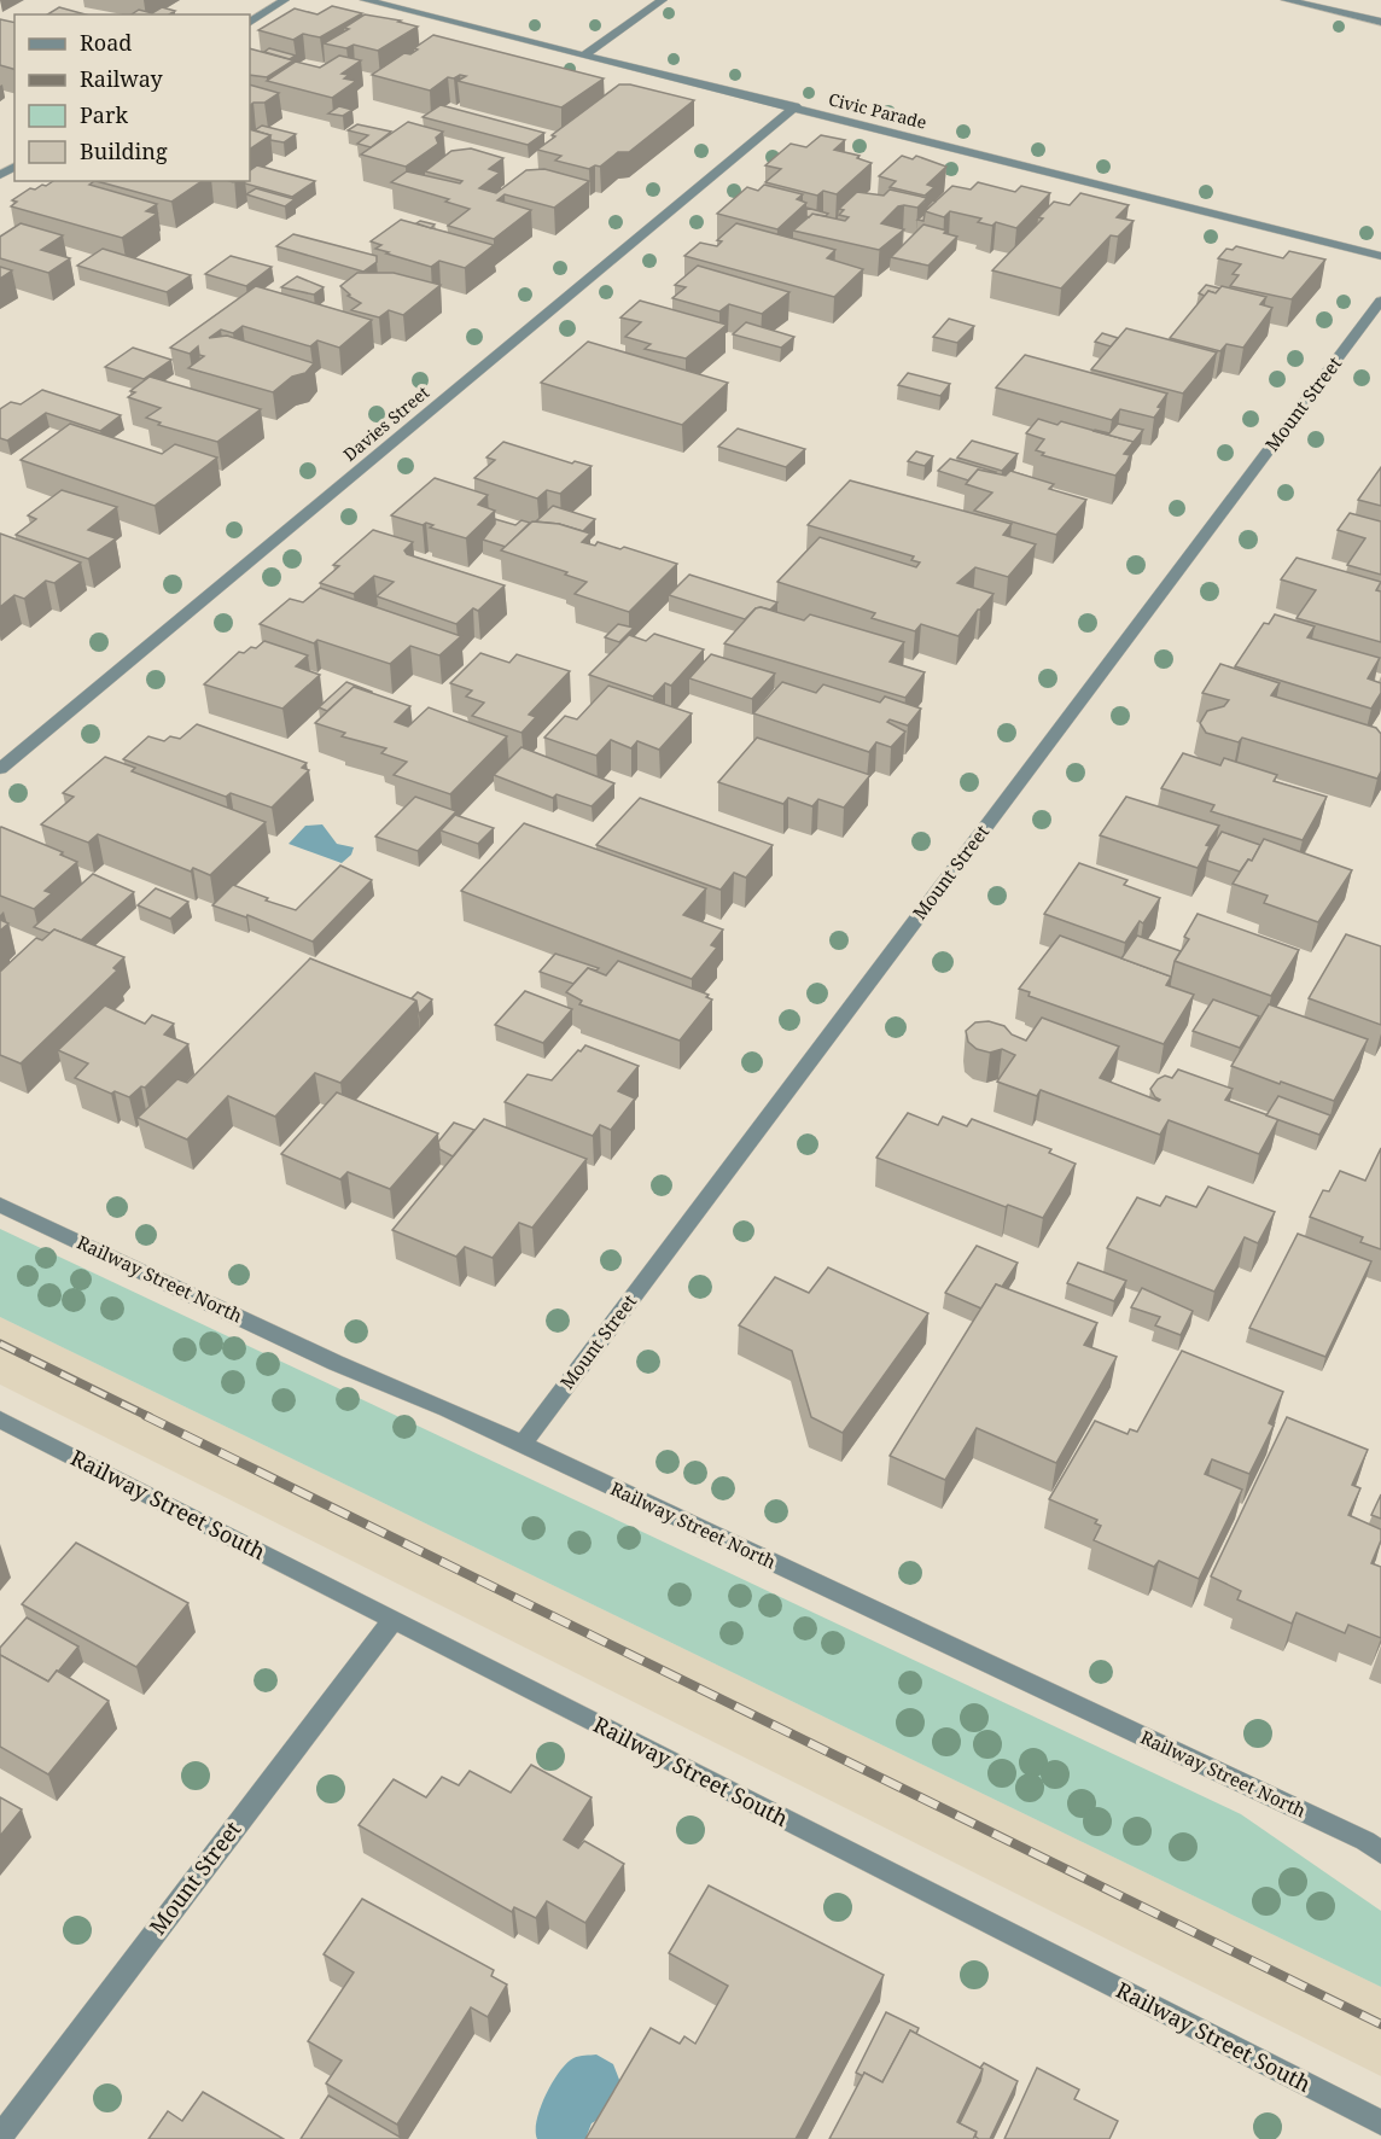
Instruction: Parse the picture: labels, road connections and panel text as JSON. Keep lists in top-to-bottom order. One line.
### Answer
{"streets":{"street":["Civic Parade","Mount Street","Davies Street","Railway Street North","Railway Street South"]},"crossings":[["Civic Parade","Davies Street"],["Mount Street","Railway Street North"],["Mount Street","Railway Street South"]],"legend":["Road","Railway","Park","Building"]}
